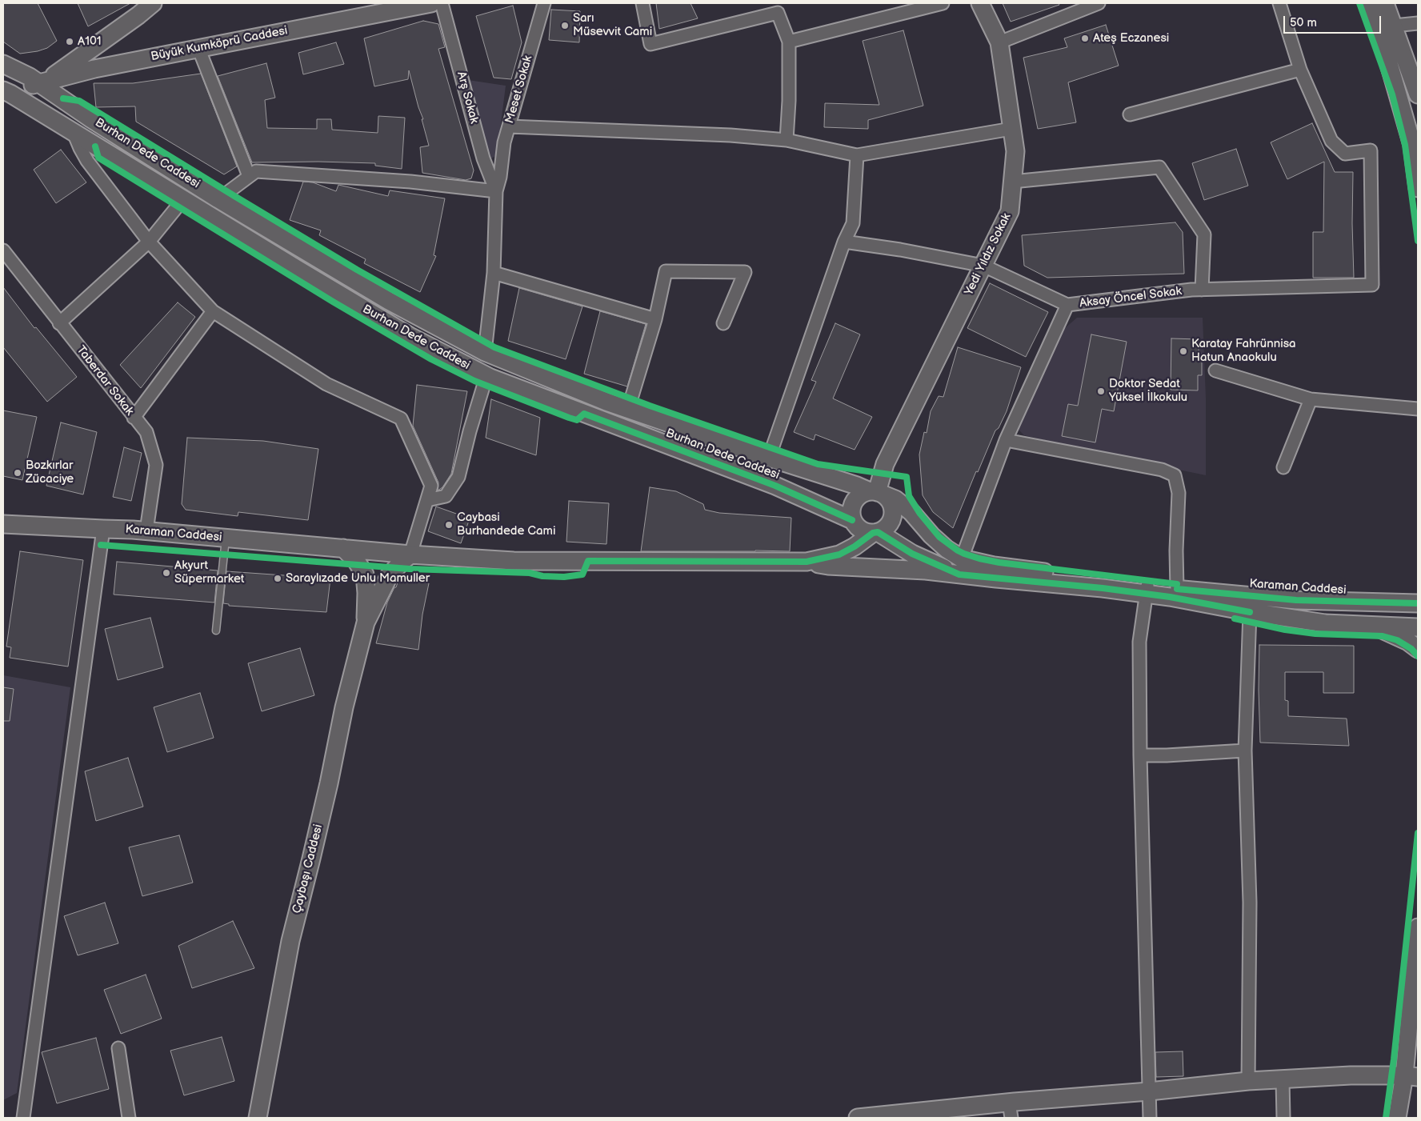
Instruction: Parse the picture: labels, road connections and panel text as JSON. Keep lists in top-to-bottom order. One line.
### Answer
{"streets":{"main road":["Büyük Kumköprü Caddesi","Burhan Dede Caddesi","Yedi Yıldız Sokak","Karaman Caddesi","Çaybaşı Caddesi"],"street":["Meset Sokak","Arş Sokak","Aksay Öncel Sokak","Taberdar Sokak"]},"crossings":[["Büyük Kumköprü Caddesi","Burhan Dede Caddesi"],["Meset Sokak","Arş Sokak"],["Burhan Dede Caddesi","Yedi Yıldız Sokak"],["Burhan Dede Caddesi","Karaman Caddesi"],["Yedi Yıldız Sokak","Karaman Caddesi"],["Aksay Öncel Sokak","Karaman Caddesi"],["Taberdar Sokak","Karaman Caddesi"]],"places":["Sarı Müsevvit Cami","Ateş Eczanesi","A101","Karatay Fahrünnisa Hatun Anaokulu","Doktor Sedat Yüksel İlkokulu","Bozkırlar Zücaciye","Caybasi Burhandede Cami","Akyurt Süpermarket","Saraylızade Unlu Mamuller"],"scale_bar":"50 m"}
